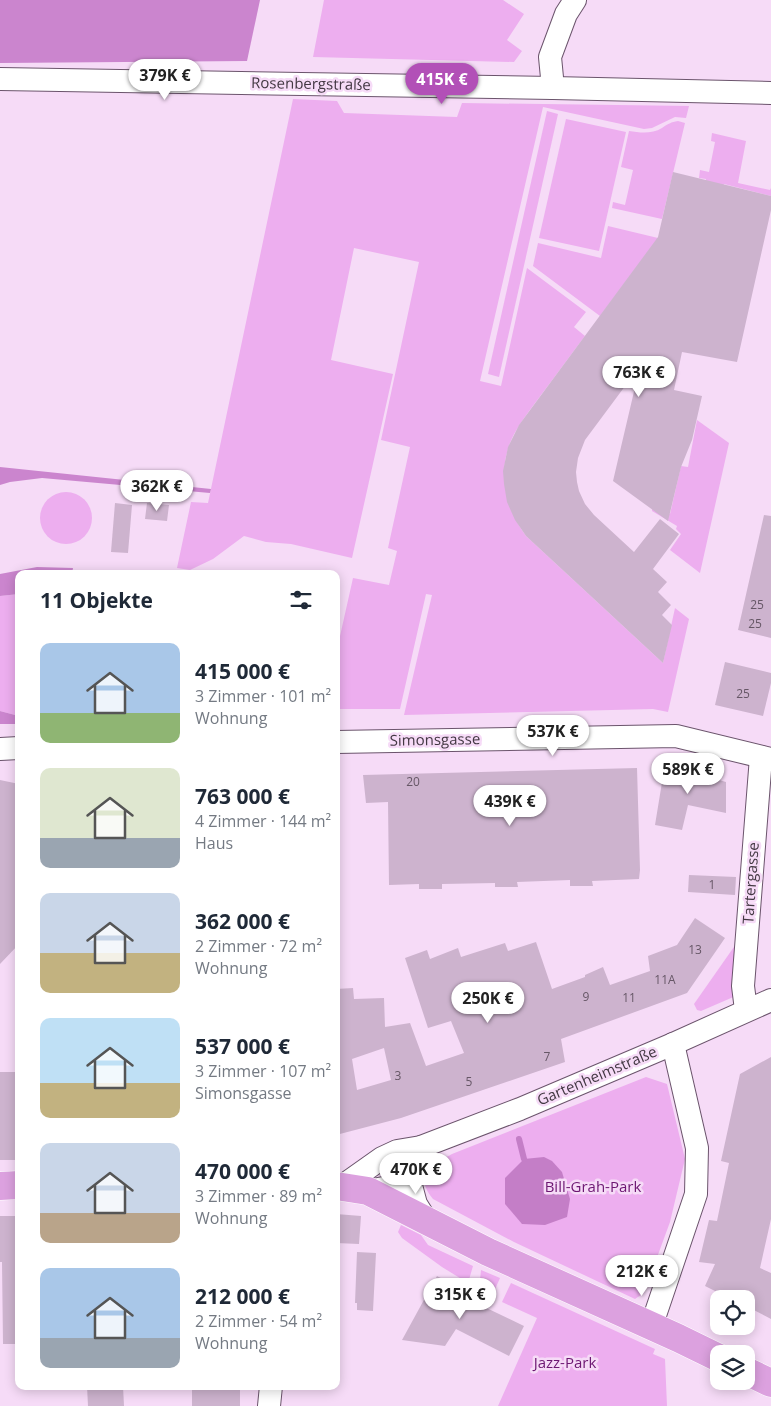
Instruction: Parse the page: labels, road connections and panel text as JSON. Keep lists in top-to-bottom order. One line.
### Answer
{"streets":{"street":["Rosenbergstraße","Simonsgasse","Tartergasse","Gartenheimstraße"]},"crossings":[["Simonsgasse","Tartergasse"],["Tartergasse","Gartenheimstraße"]],"parks":["Bill-Grah-Park","Jazz-Park"],"house_numbers":["25","25","25","20","1","13","11A","9","11","7","3","5"],"page":{"price":["379K €","415K €","763K €","362K €","537K €","589K €","439K €","250K €","470K €","212K €","315K €"],"heading":"11 Objekte","list":[{"name":"415 000 €","note":"3 Zimmer · 101 m² · Wohnung"},{"name":"763 000 €","note":"4 Zimmer · 144 m² · Haus"},{"name":"362 000 €","note":"2 Zimmer · 72 m² · Wohnung"},{"name":"537 000 €","note":"3 Zimmer · 107 m² · Simonsgasse"},{"name":"470 000 €","note":"3 Zimmer · 89 m² · Wohnung"},{"name":"212 000 €","note":"2 Zimmer · 54 m² · Wohnung"}]}}
